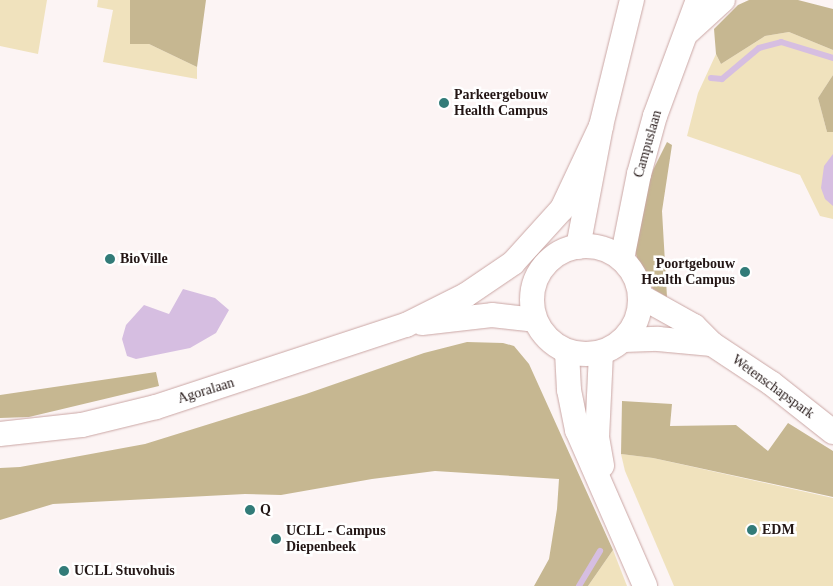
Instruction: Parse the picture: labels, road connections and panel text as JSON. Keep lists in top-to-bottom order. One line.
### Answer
{"streets":{"street":["Campuslaan","Wetenschapspark","Agoralaan"]},"crossings":[["Campuslaan","Wetenschapspark"],["Campuslaan","Agoralaan"],["Wetenschapspark","Agoralaan"]],"places":["Parkeergebouw Health Campus","BioVille","Poortgebouw Health Campus","Q","EDM","UCLL - Campus Diepenbeek","UCLL Stuvohuis"]}
